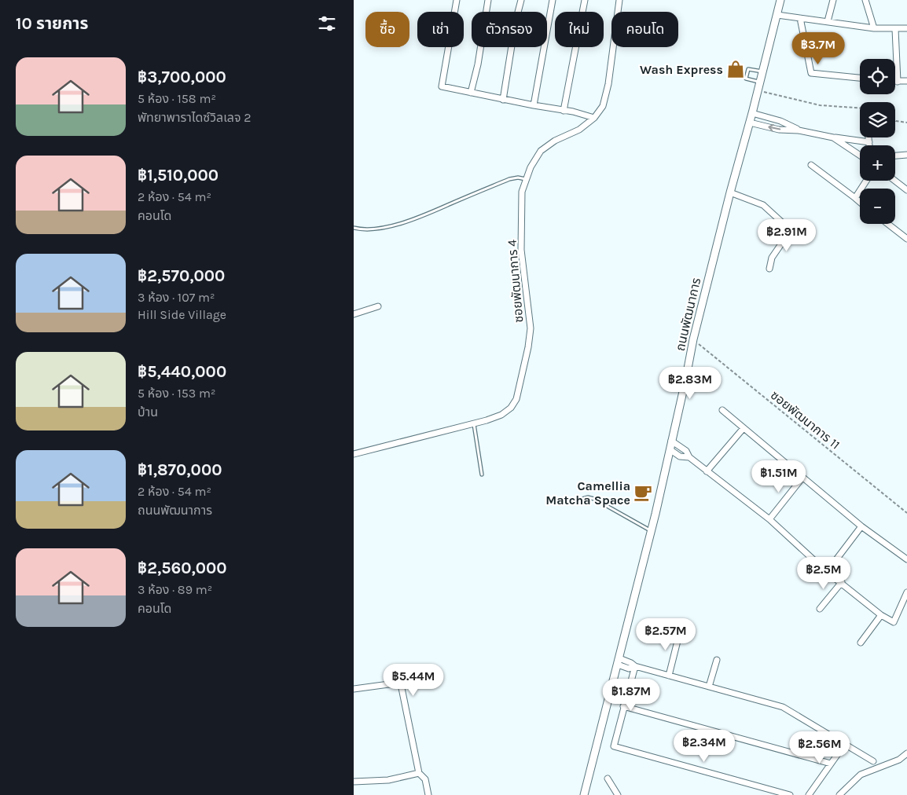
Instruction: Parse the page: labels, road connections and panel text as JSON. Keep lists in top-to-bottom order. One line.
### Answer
{"streets":{"street":["ซอยพัฒนาการ 4","ถนนพัฒนาการ"],"path":["ซอยพัฒนาการ 11"]},"crossings":[["ถนนพัฒนาการ","ซอยพัฒนาการ 11"]],"places":{"shop":["Wash Express"],"cafe":["Camellia Matcha Space"]},"page":{"heading":"10 รายการ","chip":["ซื้อ","เช่า","ตัวกรอง","ใหม่","คอนโด"],"price":["฿3.7M","฿2.91M","฿2.83M","฿1.51M","฿2.5M","฿2.57M","฿5.44M","฿1.87M","฿2.34M","฿2.56M"],"list":[{"name":"฿3,700,000","note":"5 ห้อง · 158 m² · พัทยาพาราไดซ์วิลเลจ 2"},{"name":"฿1,510,000","note":"2 ห้อง · 54 m² · คอนโด"},{"name":"฿2,570,000","note":"3 ห้อง · 107 m² · Hill Side Village"},{"name":"฿5,440,000","note":"5 ห้อง · 153 m² · บ้าน"},{"name":"฿1,870,000","note":"2 ห้อง · 54 m² · ถนนพัฒนาการ"},{"name":"฿2,560,000","note":"3 ห้อง · 89 m² · คอนโด"}],"map_buttons":["+","−"]}}
